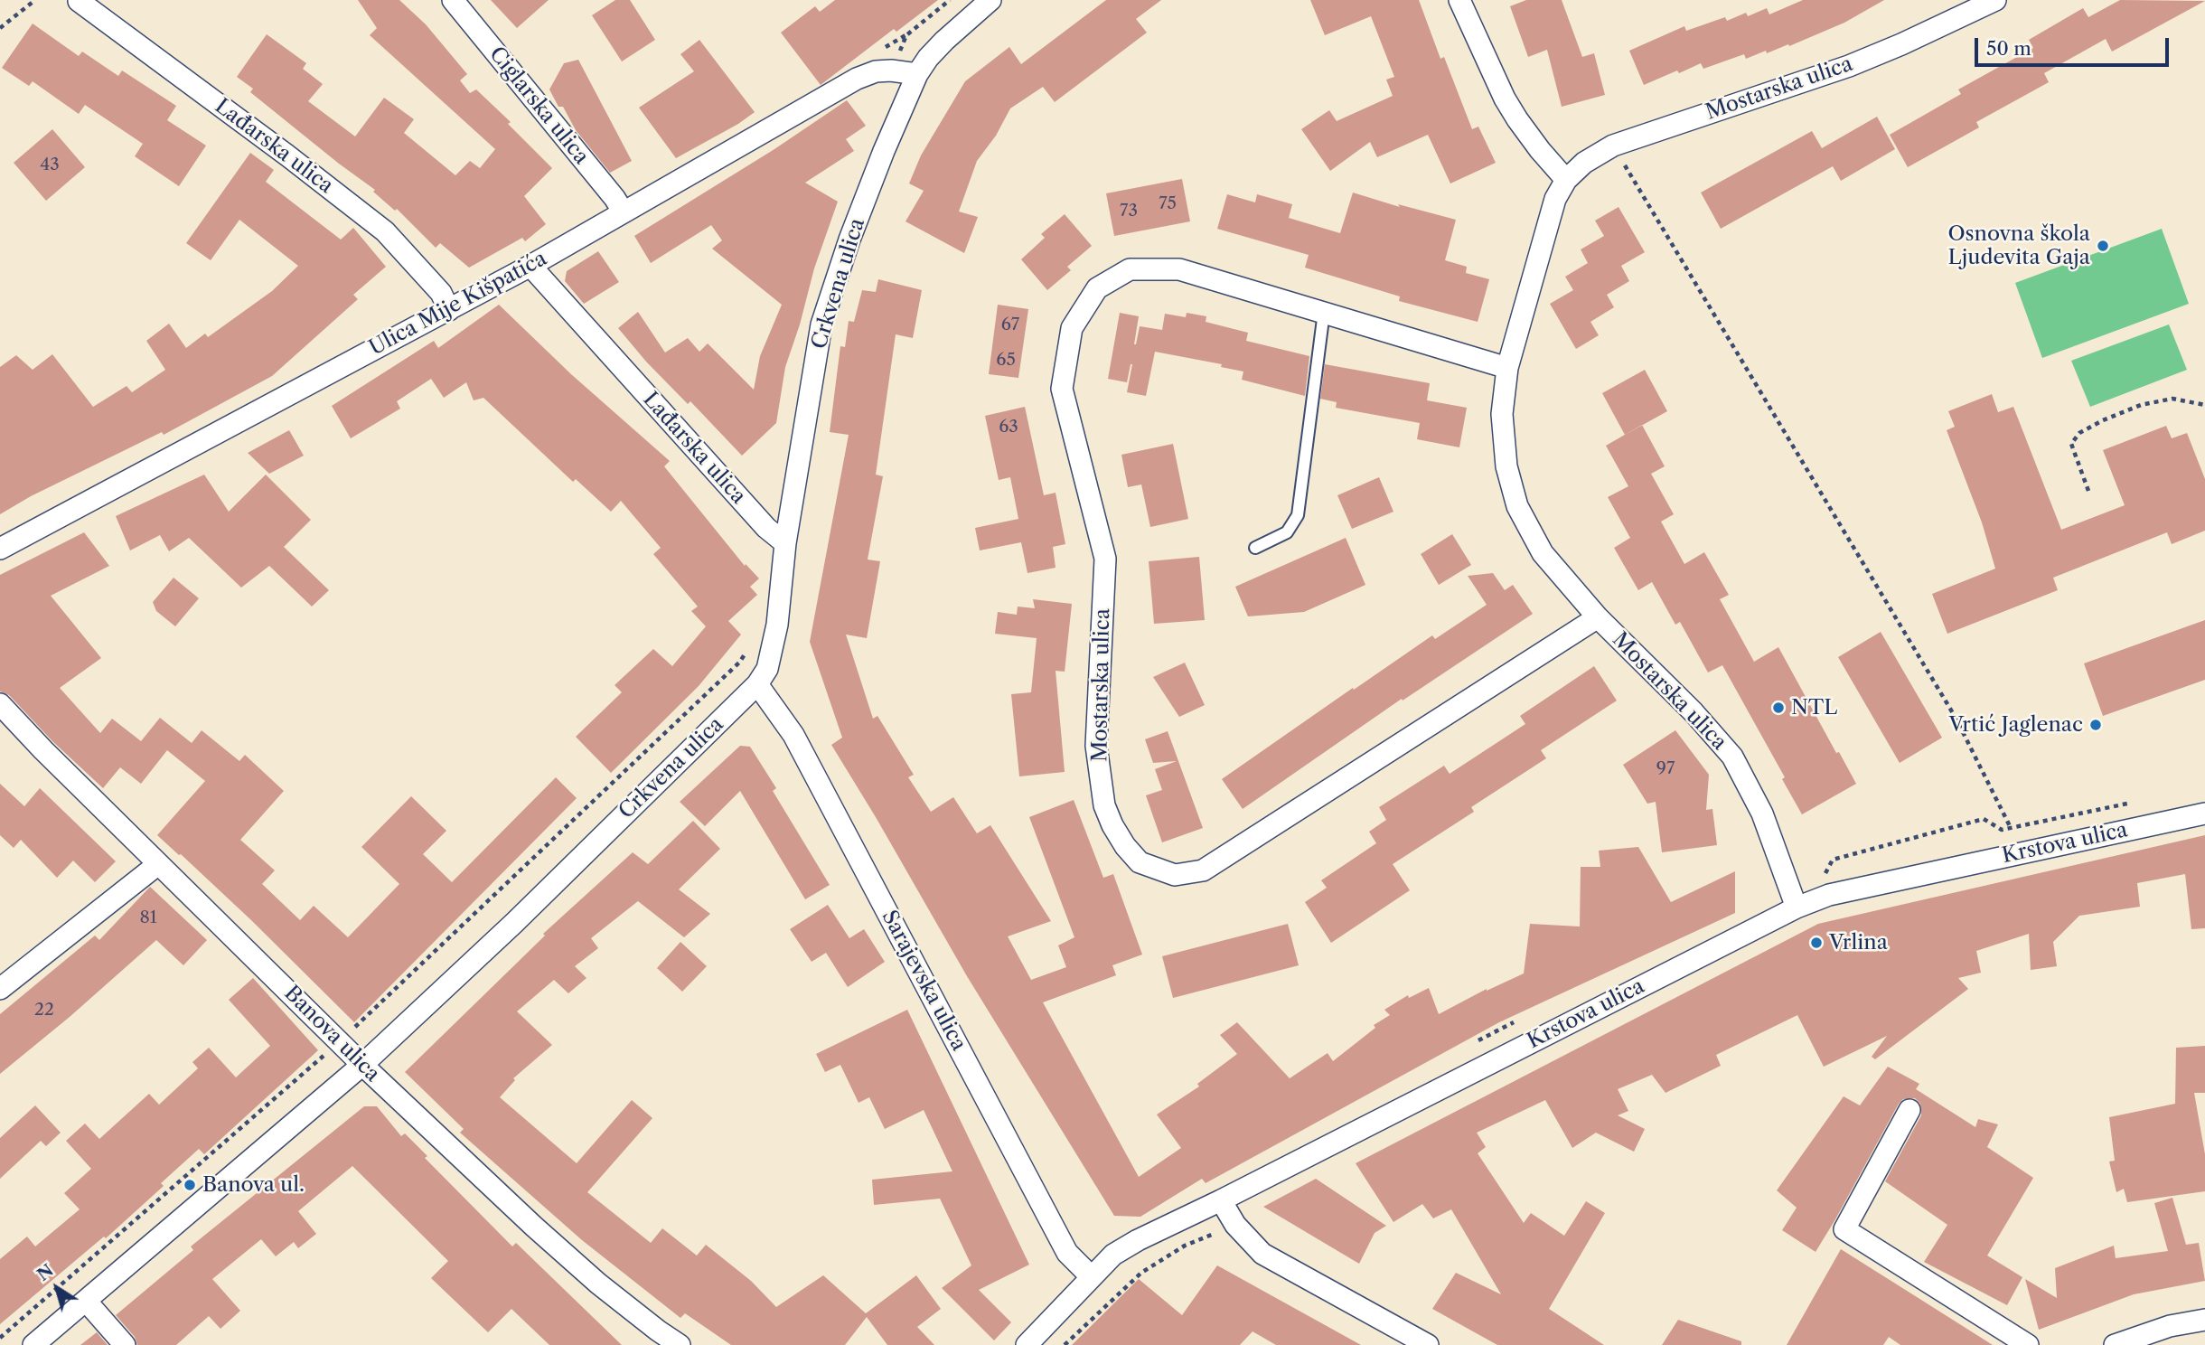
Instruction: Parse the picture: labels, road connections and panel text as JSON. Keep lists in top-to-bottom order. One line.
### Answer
{"streets":{"street":["Mostarska ulica","Ciglarska ulica","Lađarska ulica","Crkvena ulica","Ulica Mije Kišpatića","Krstova ulica","Sarajevska ulica","Banova ulica"]},"crossings":[["Mostarska ulica","Krstova ulica"],["Ciglarska ulica","Ulica Mije Kišpatića"],["Lađarska ulica","Crkvena ulica"],["Lađarska ulica","Ulica Mije Kišpatića"],["Crkvena ulica","Ulica Mije Kišpatića"],["Crkvena ulica","Sarajevska ulica"],["Crkvena ulica","Banova ulica"],["Krstova ulica","Sarajevska ulica"]],"places":["Osnovna škola Ljudevita Gaja","NTL","Vrtić Jaglenac","Vrlina","Banova ul."],"house_numbers":["43","75","73","67","65","63","97","81","22"],"scale_bar":"50 m","north":"top left"}
